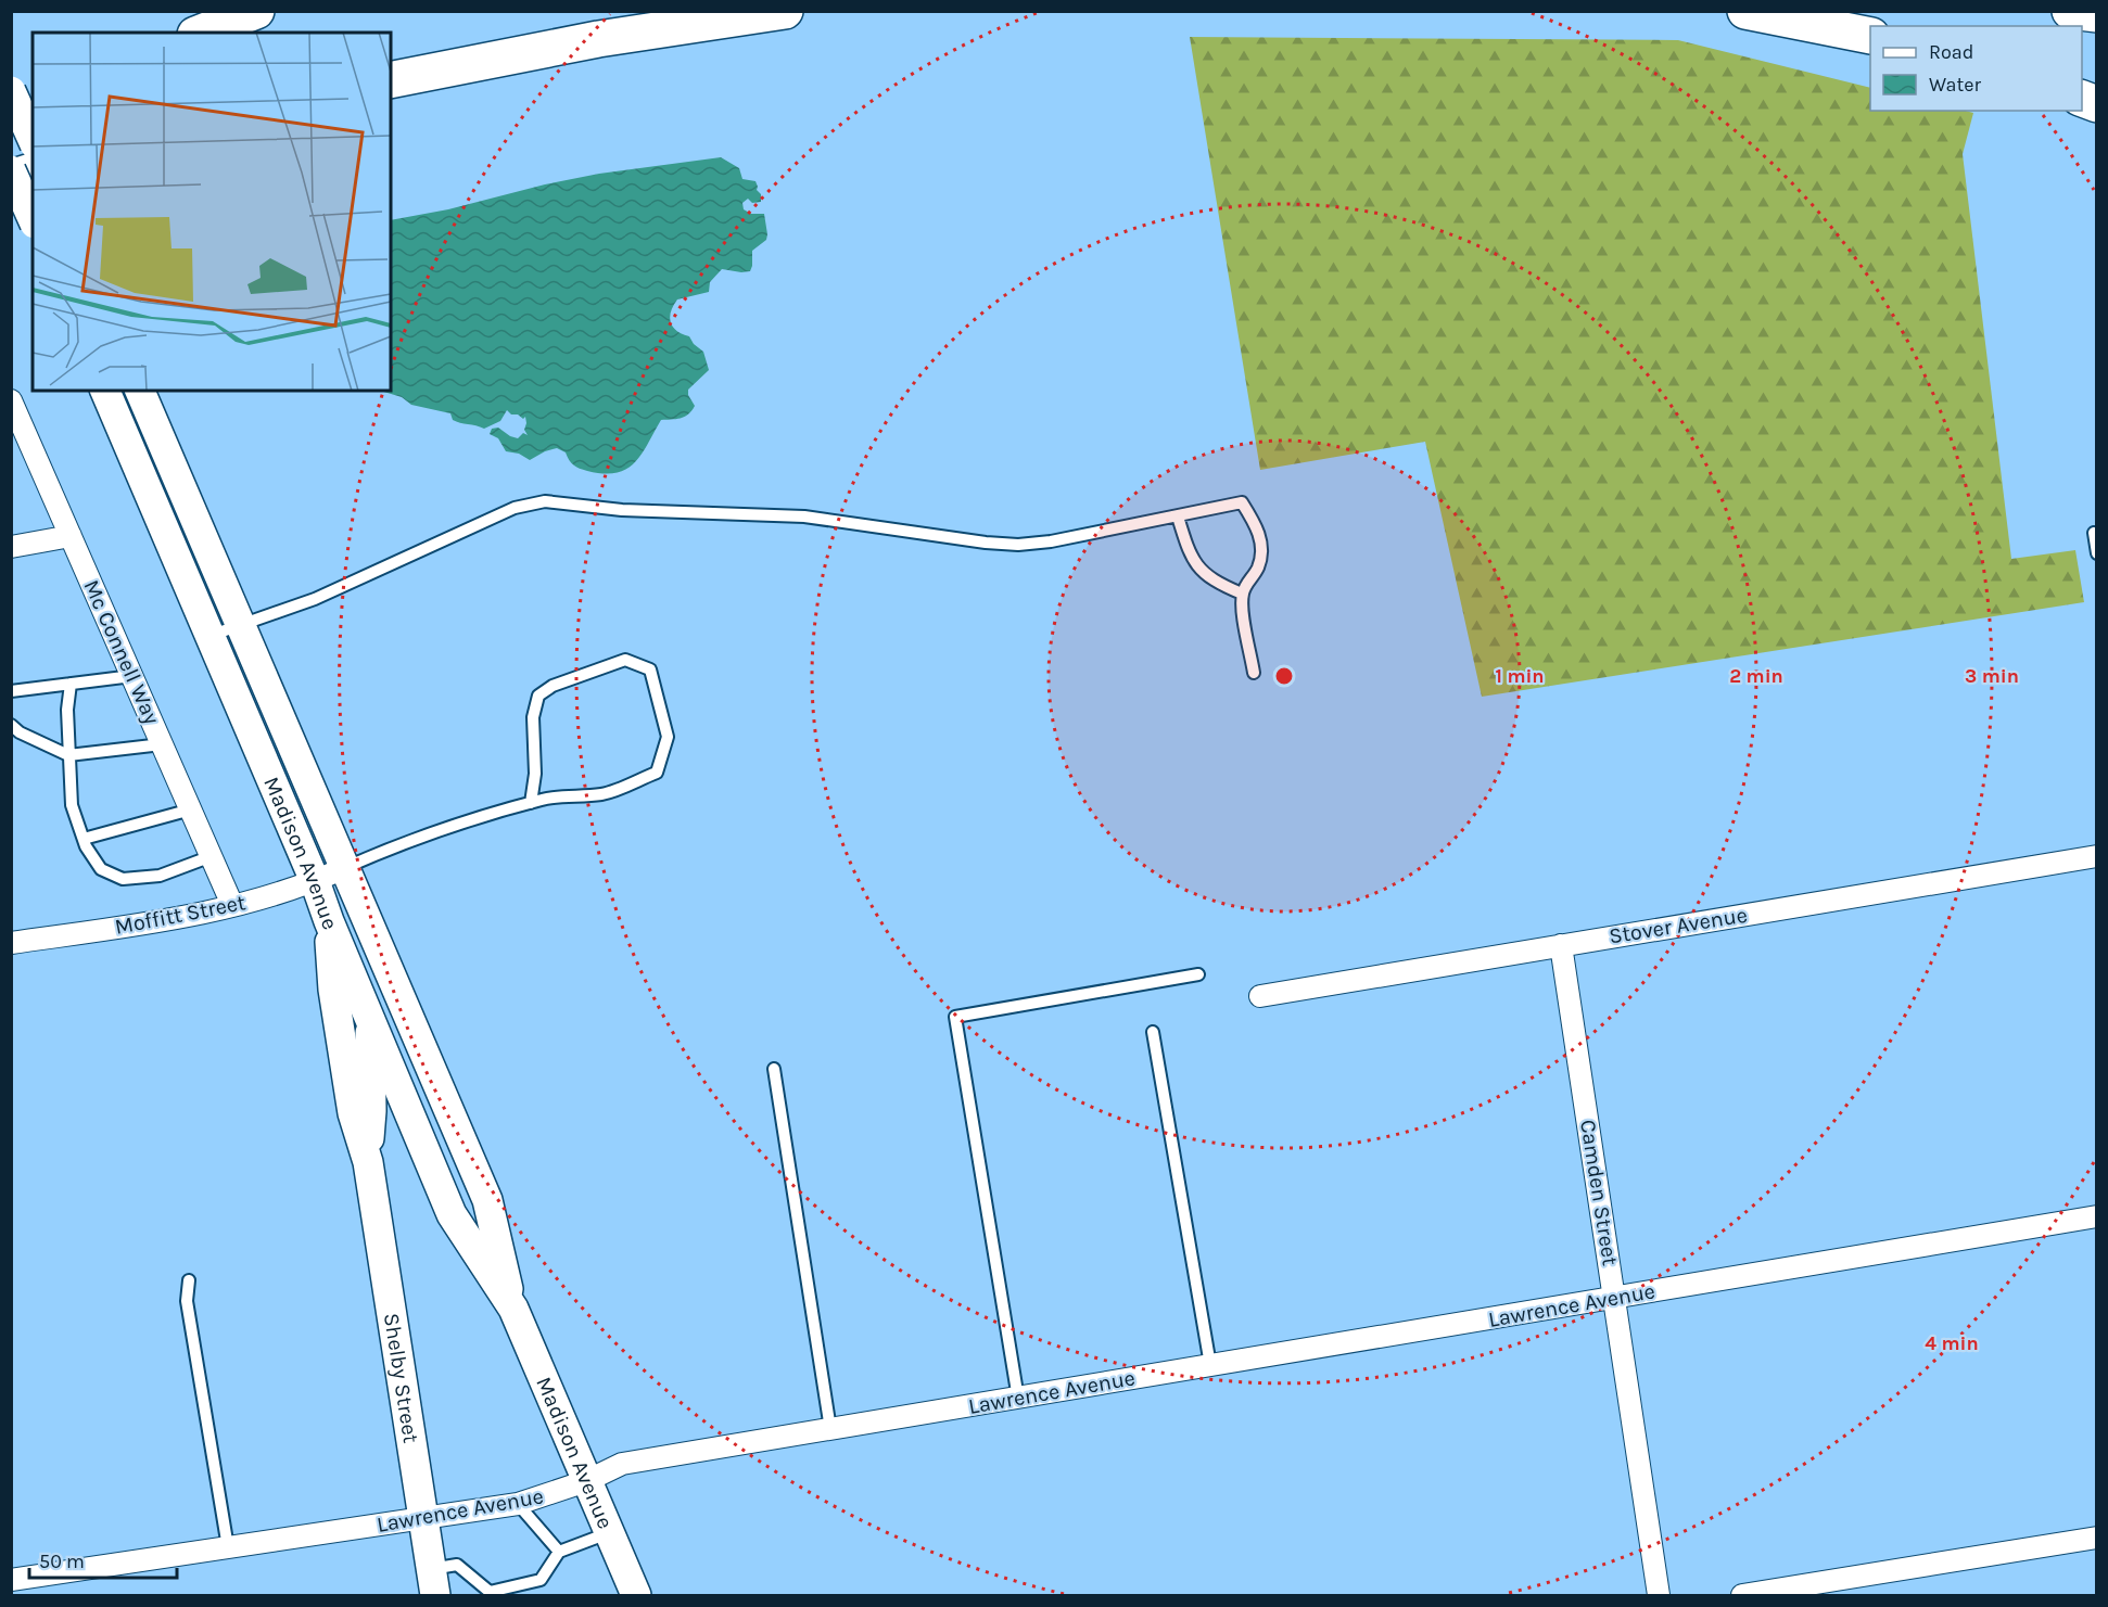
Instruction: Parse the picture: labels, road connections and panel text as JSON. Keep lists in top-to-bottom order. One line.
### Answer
{"streets":{"main road":["Madison Avenue","Shelby Street"],"street":["Mc Connell Way","Moffitt Street","Stover Avenue","Camden Street","Lawrence Avenue"]},"crossings":[["Mc Connell Way","Moffitt Street"],["Madison Avenue","Moffitt Street"],["Madison Avenue","Lawrence Avenue"],["Madison Avenue","Shelby Street"],["Stover Avenue","Camden Street"],["Camden Street","Lawrence Avenue"],["Lawrence Avenue","Shelby Street"]],"legend":["Road","Water"],"scale_bar":"50 m","rings":["1 min","2 min","3 min","4 min"]}
